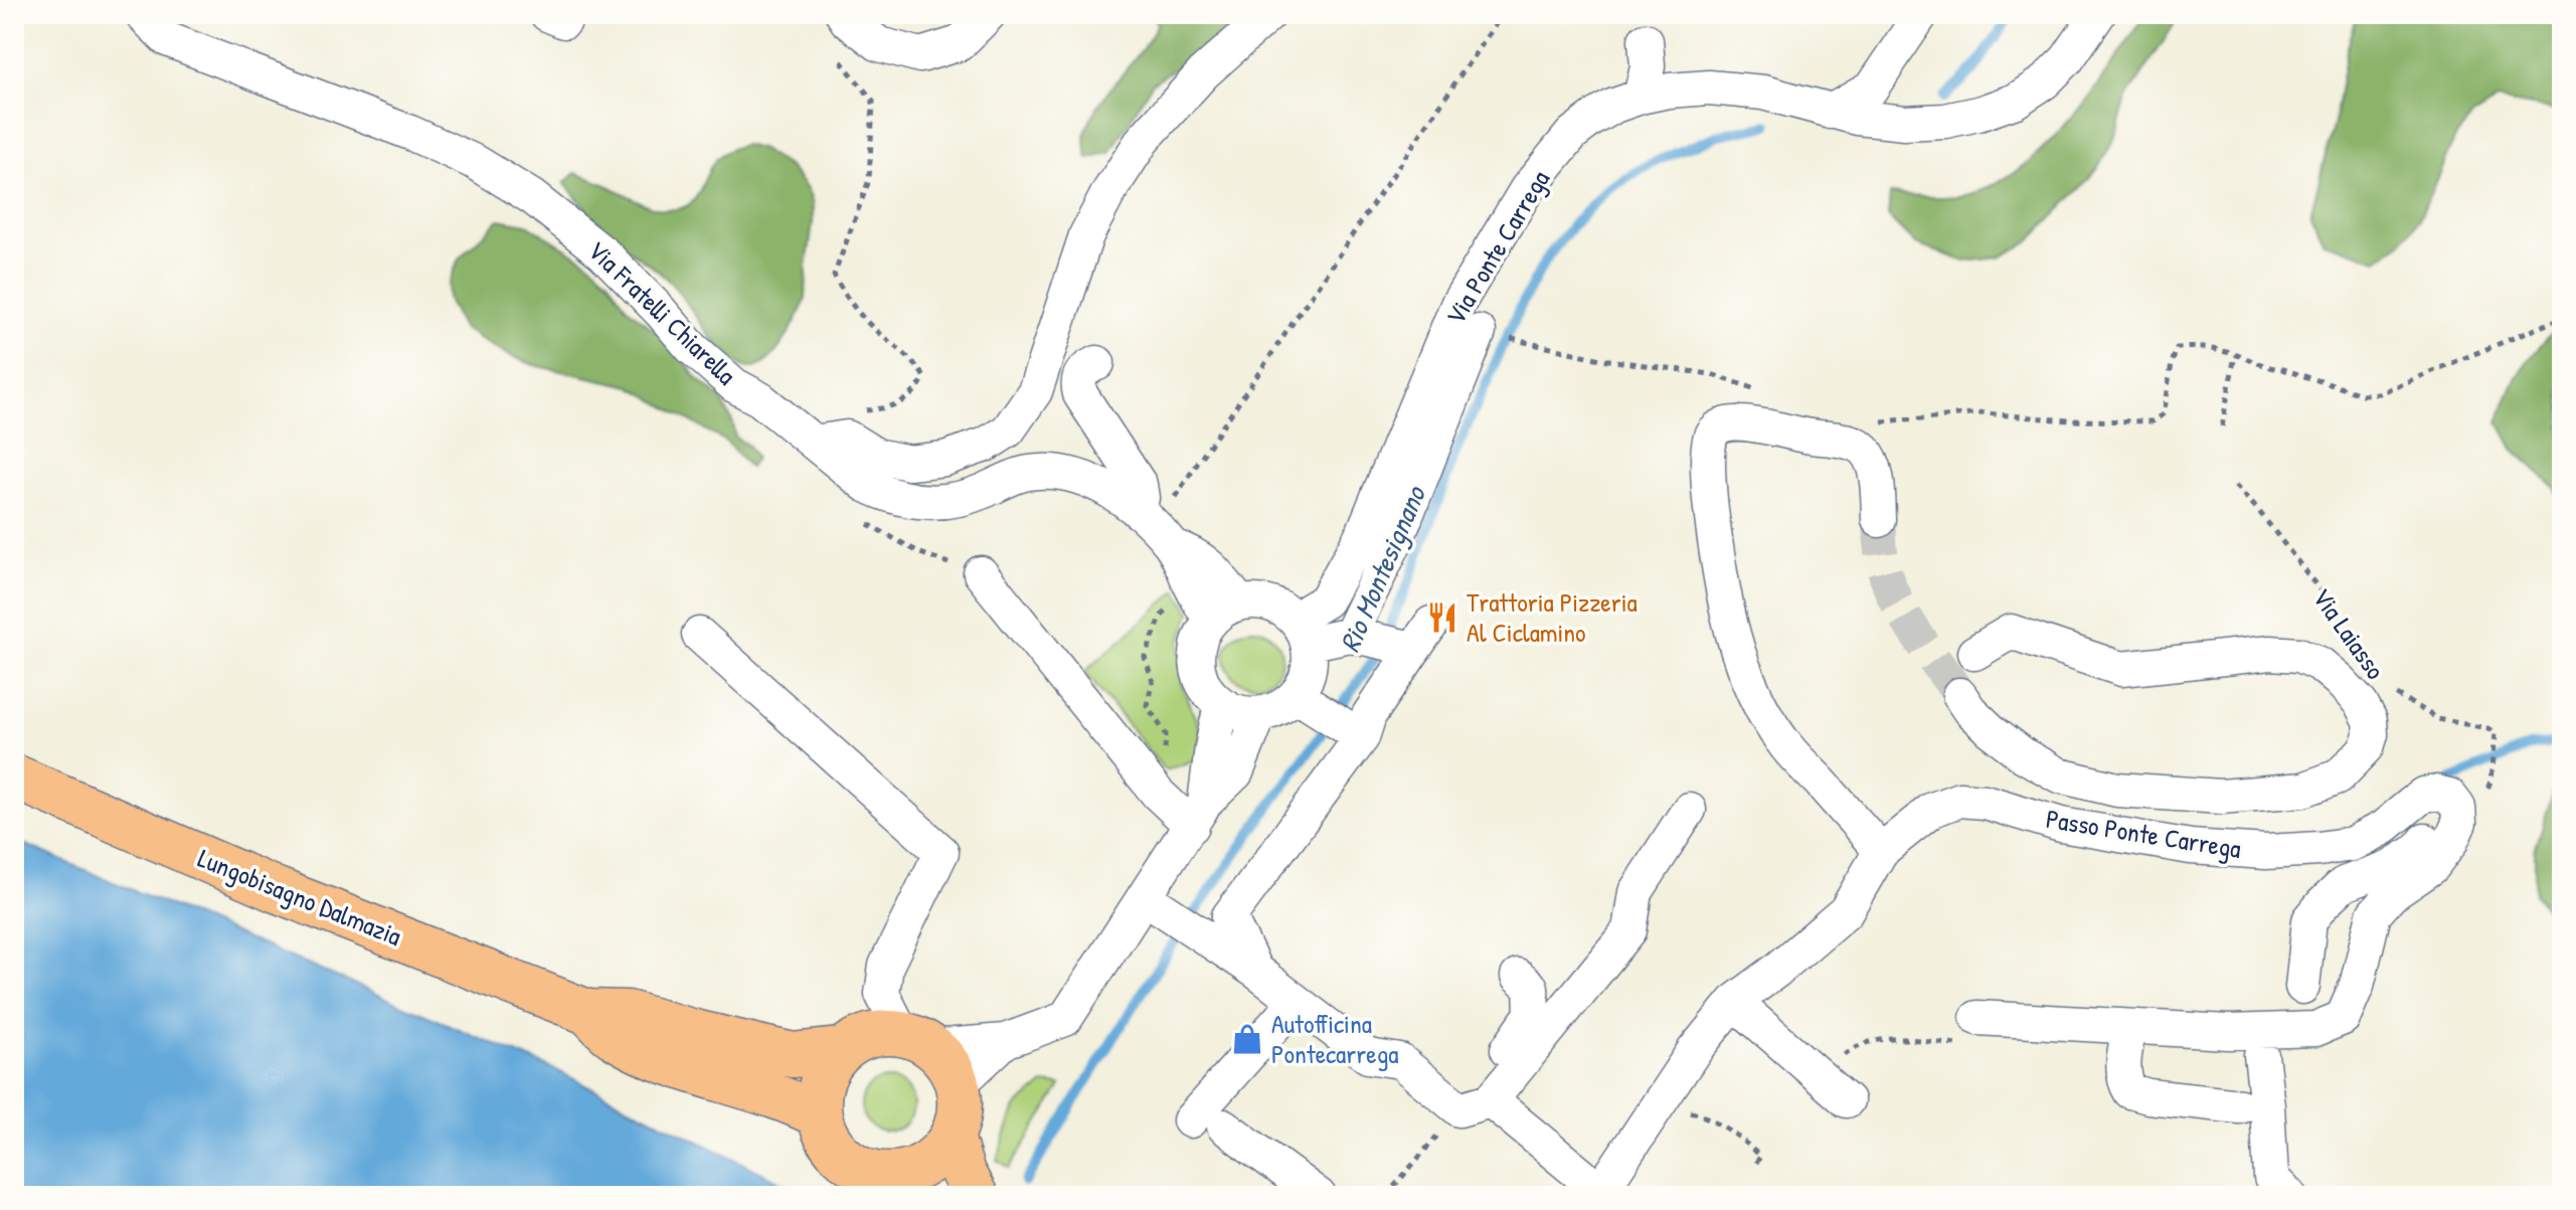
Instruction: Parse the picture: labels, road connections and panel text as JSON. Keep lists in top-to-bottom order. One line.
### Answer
{"streets":{"main road":["Lungobisagno Dalmazia"],"street":["Via Ponte Carrega","Via Fratelli Chiarella","Passo Ponte Carrega"],"path":["Via Laiasso"]},"crossings":[["Via Ponte Carrega","Via Fratelli Chiarella"]],"water":["Rio Montesignano"],"places":{"restaurant":["Trattoria Pizzeria Al Ciclamino"],"shop":["Autofficina Pontecarrega"]}}
